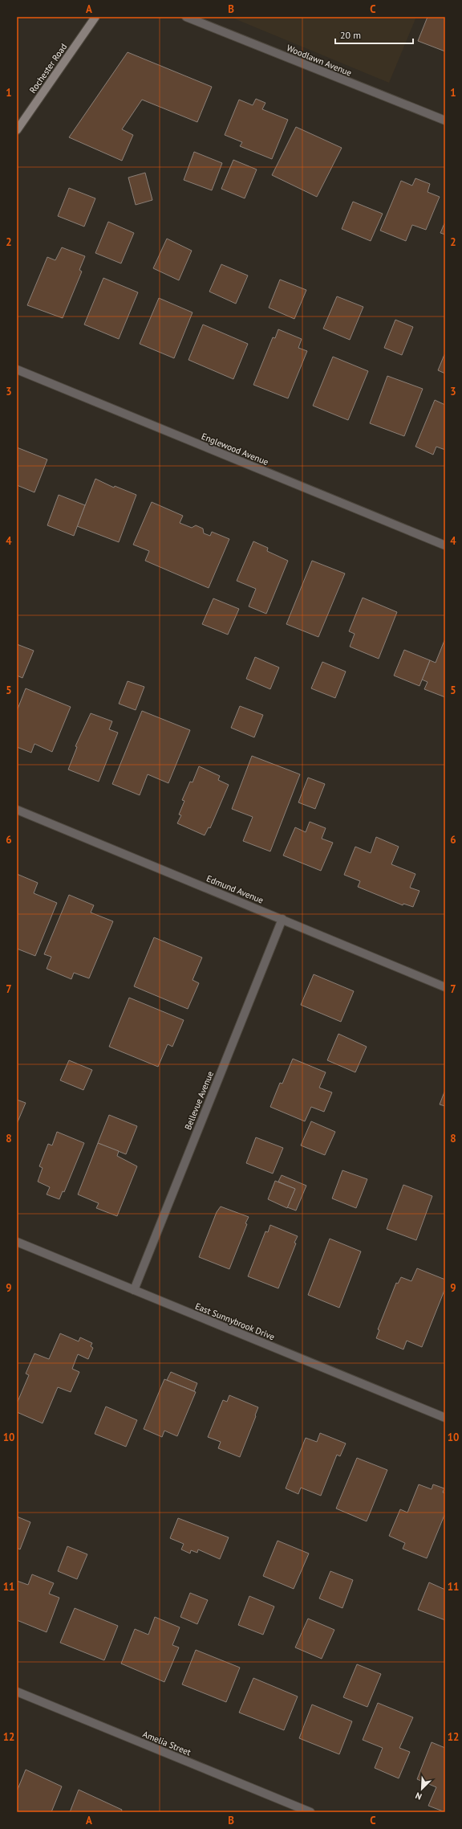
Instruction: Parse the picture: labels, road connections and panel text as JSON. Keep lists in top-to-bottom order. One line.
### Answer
{"streets":{"main road":["Rochester Road"],"street":["Woodlawn Avenue","Englewood Avenue","Edmund Avenue","Bellevue Avenue","East Sunnybrook Drive","Amelia Street"]},"crossings":[["Edmund Avenue","Bellevue Avenue"],["Bellevue Avenue","East Sunnybrook Drive"]],"scale_bar":"20 m","north":"bottom left","grid":{"columns":["A","B","C"],"rows":["1","2","3","4","5","6","7","8","9","10","11","12"]}}
